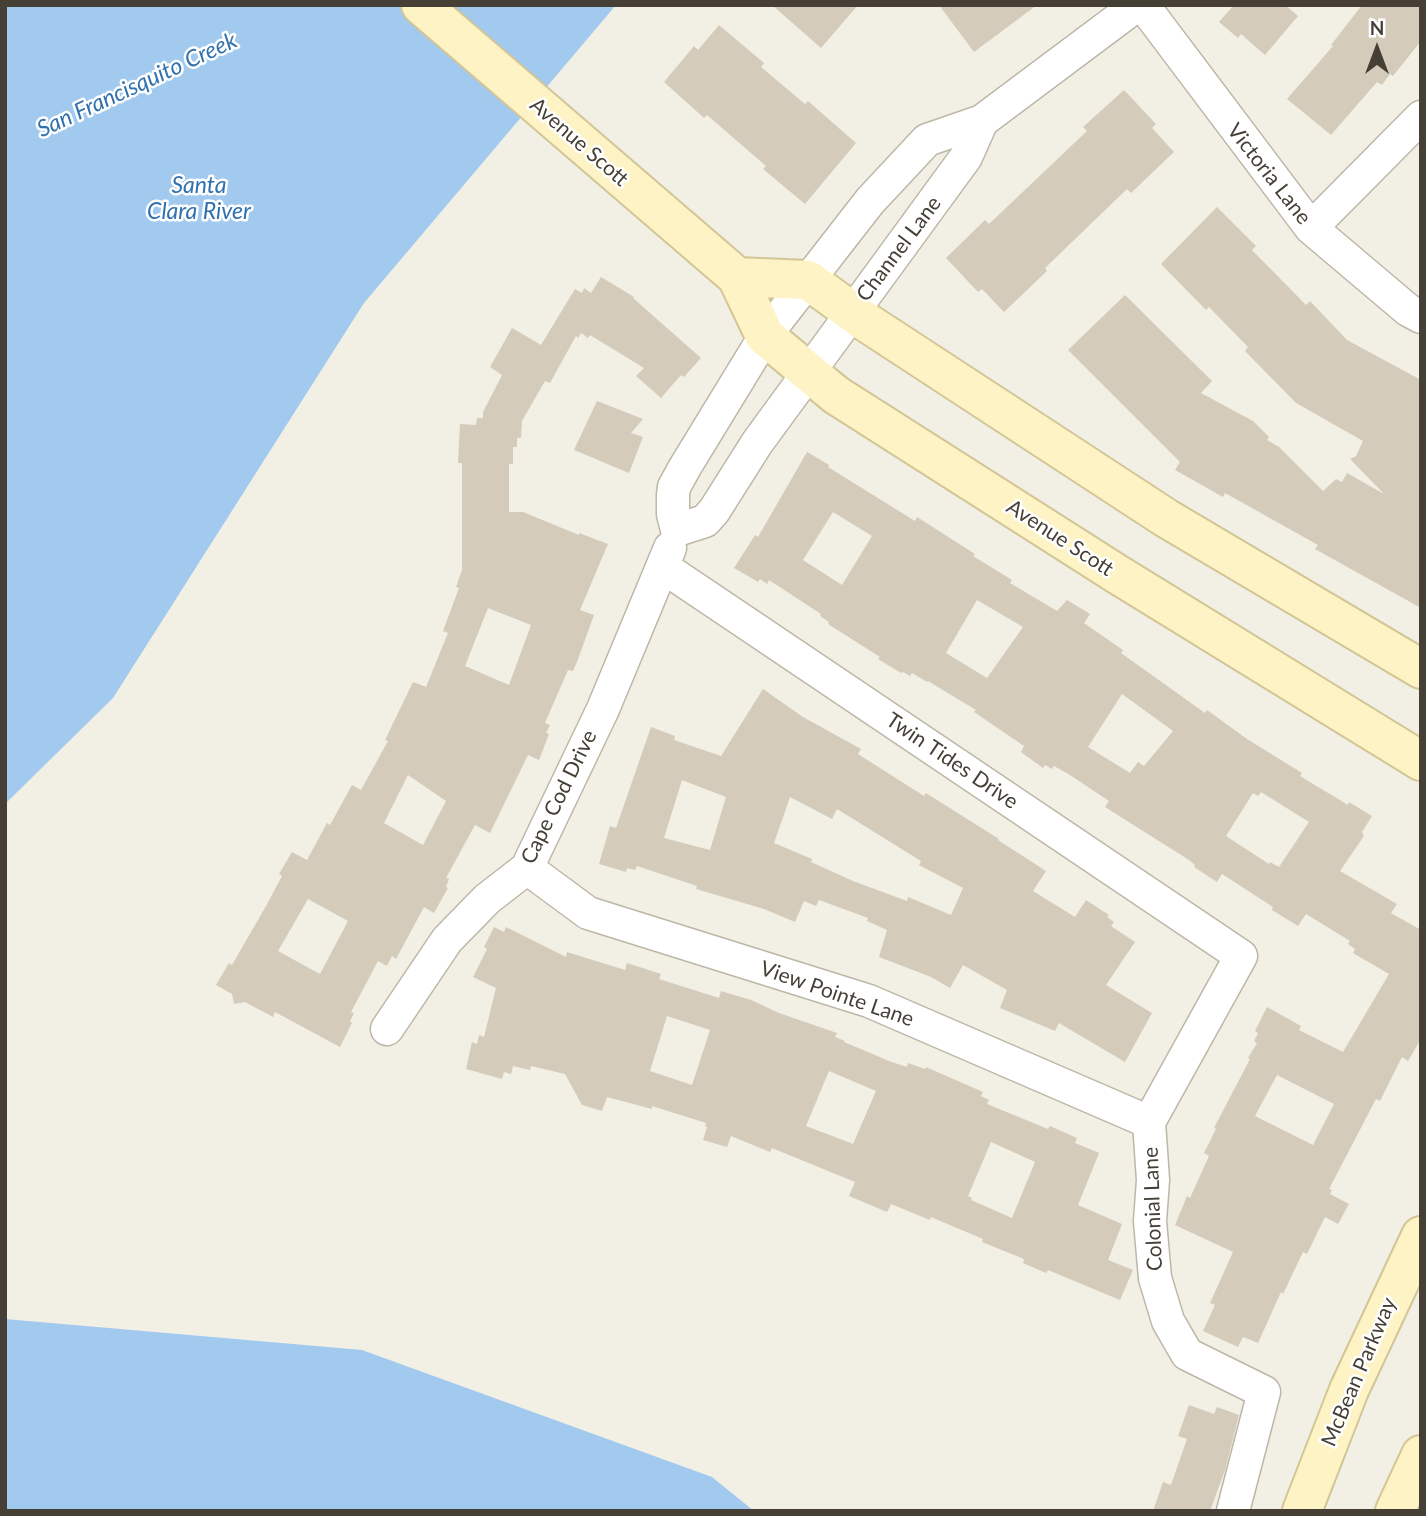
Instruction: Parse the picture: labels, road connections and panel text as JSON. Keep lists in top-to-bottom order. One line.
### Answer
{"streets":{"main road":["Avenue Scott","McBean Parkway"],"street":["Victoria Lane","Channel Lane","Twin Tides Drive","Cape Cod Drive","View Pointe Lane","Colonial Lane"]},"crossings":[["Avenue Scott","Channel Lane"],["Avenue Scott","Cape Cod Drive"],["Channel Lane","Cape Cod Drive"],["Twin Tides Drive","Cape Cod Drive"],["Twin Tides Drive","Colonial Lane"],["Cape Cod Drive","View Pointe Lane"],["View Pointe Lane","Colonial Lane"]],"water":["San Francisquito Creek","Santa Clara River"],"north":"top"}
